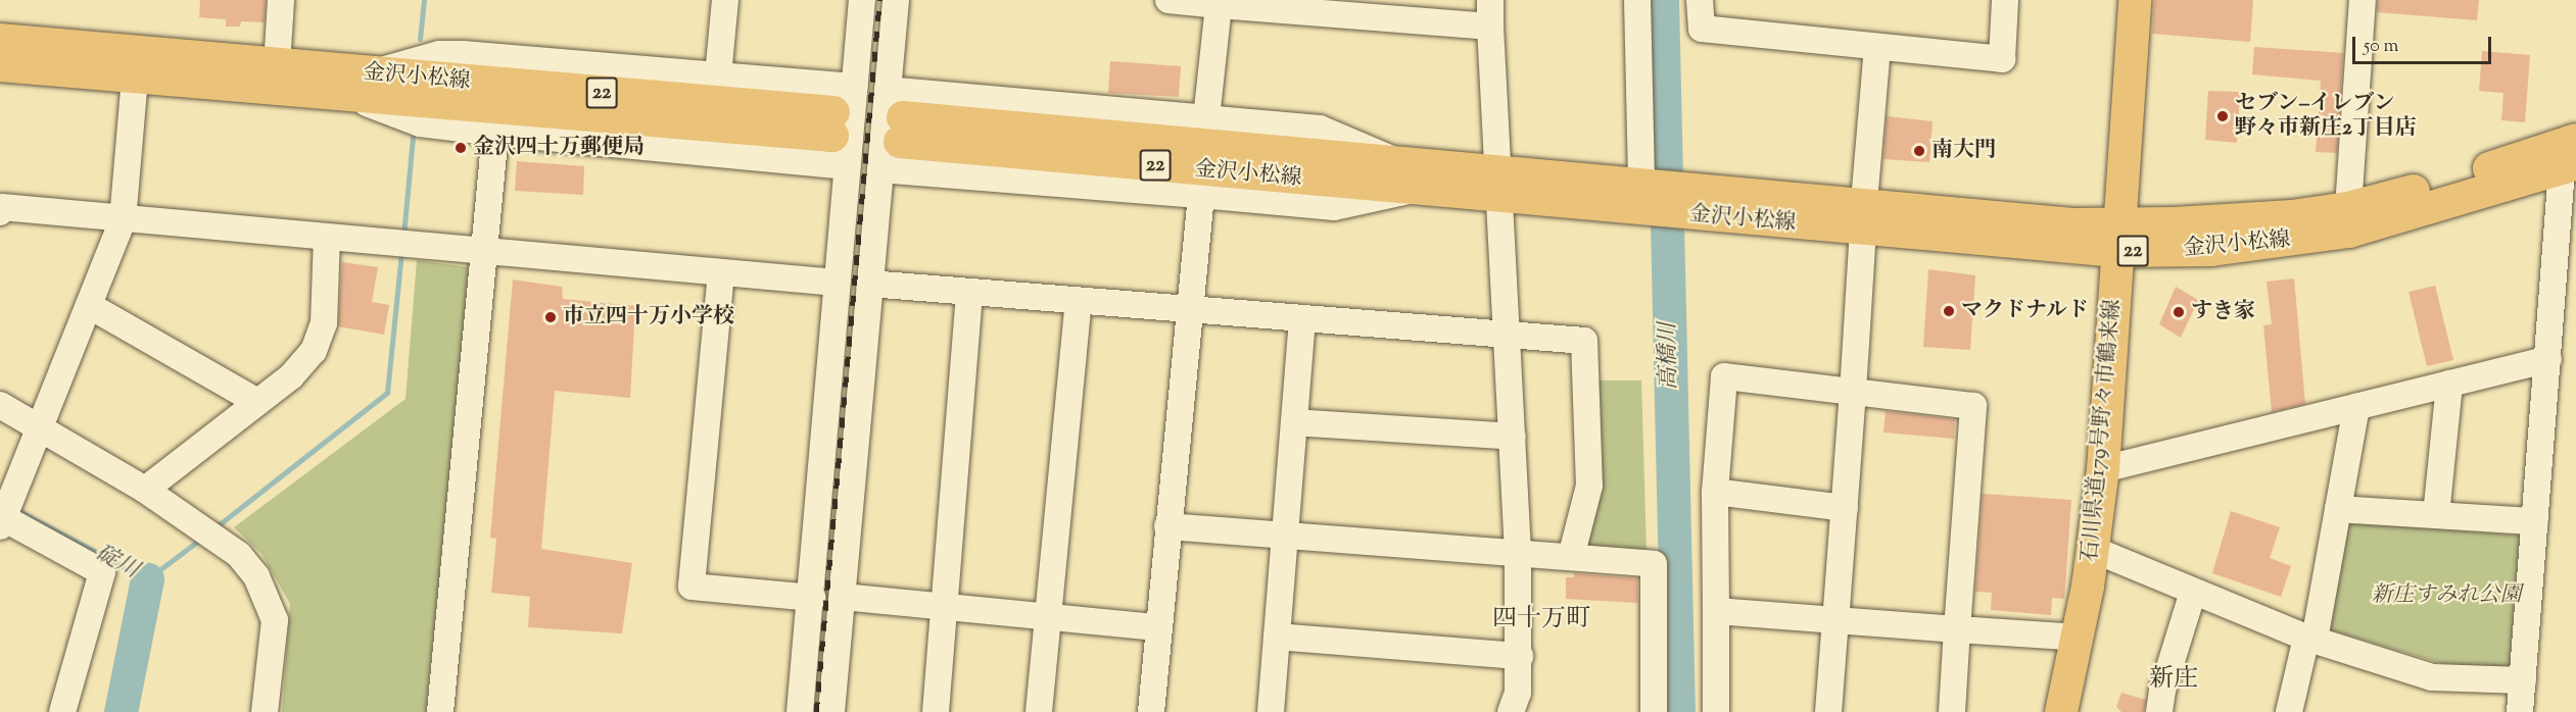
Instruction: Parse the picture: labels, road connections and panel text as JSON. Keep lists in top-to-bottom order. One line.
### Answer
{"streets":{"main road":["金沢小松線","22","石川県道179号野々市鶴来線"]},"crossings":[["金沢小松線","石川県道179号野々市鶴来線"]],"districts":["四十万町","新庄"],"water":["高橋川","碇川"],"parks":["新庄すみれ公園"],"places":["セブン−イレブン 野々市新庄2丁目店","金沢四十万郵便局","南大門","マクドナルド","すき家","市立四十万小学校"],"scale_bar":"50 m"}
